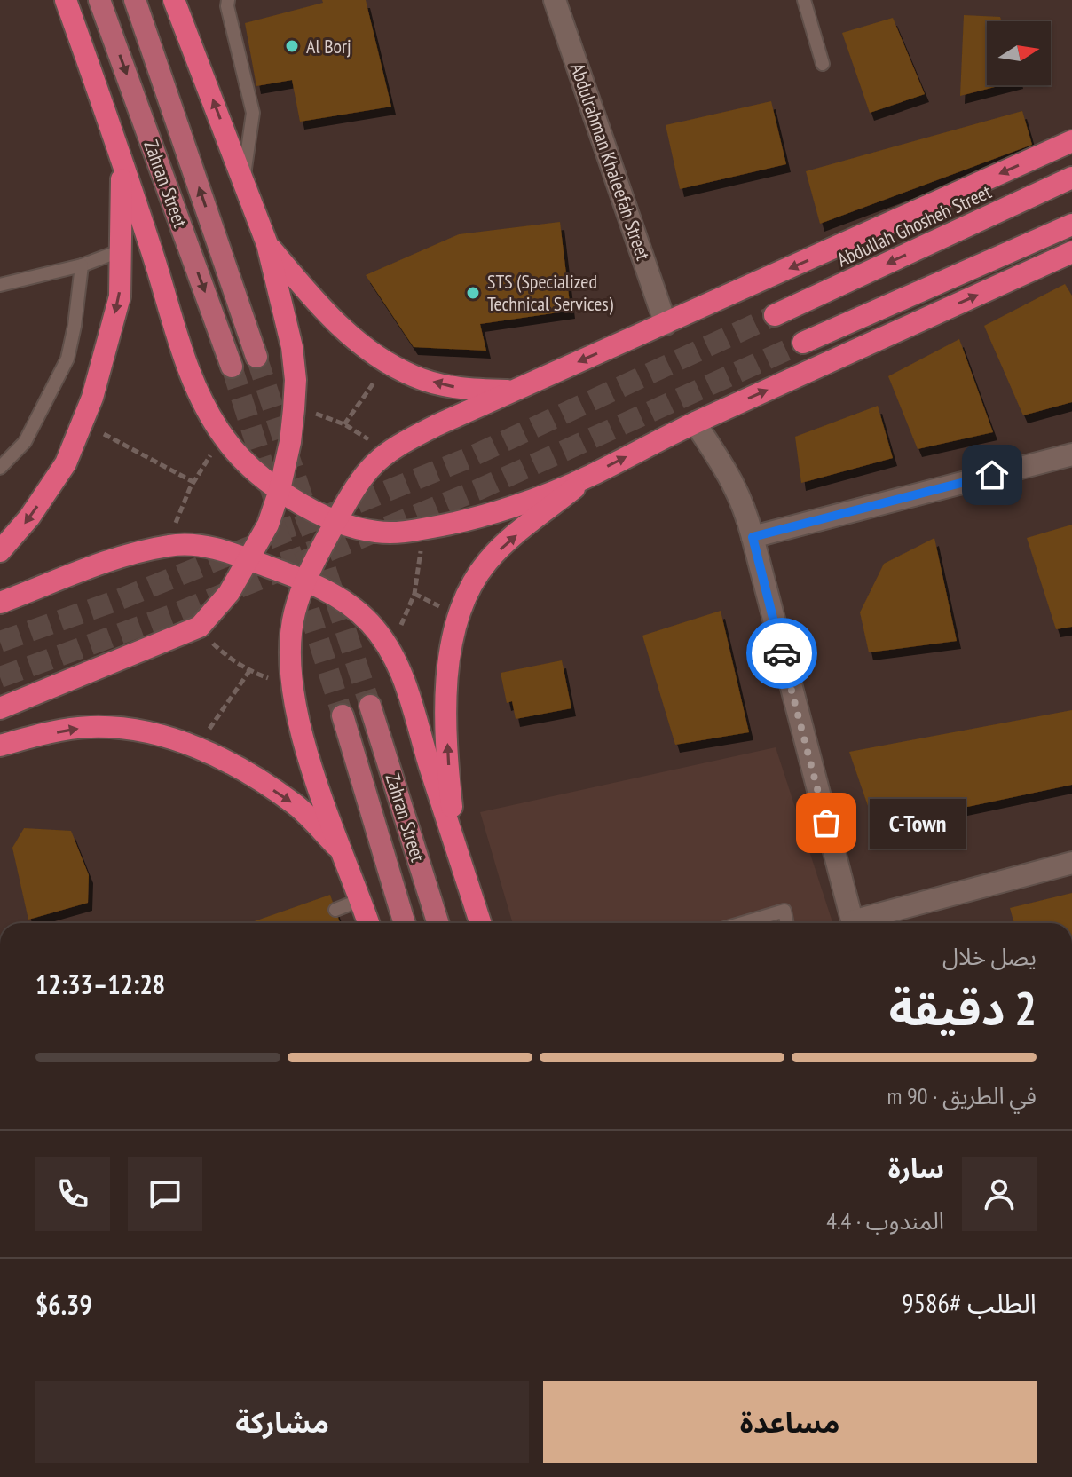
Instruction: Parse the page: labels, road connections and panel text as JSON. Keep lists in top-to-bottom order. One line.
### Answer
{"streets":{"highway":["Abdullah Ghosheh Street"],"main road":["Zahran Street"],"street":["Abdulrahman Khaleefah Street"]},"places":["Al Borj","STS (Specialized Technical Services)","C-Town"],"north":"right","page":{"bubble":"C-Town","heading":["2 دقيقة","يصل خلال","12:28–12:33"],"panel":["سارة","المندوب · 4.4","الطلب #9586","$6.39"],"bar":"في الطريق · 90 m","buttons":["مساعدة","مشاركة"]}}
